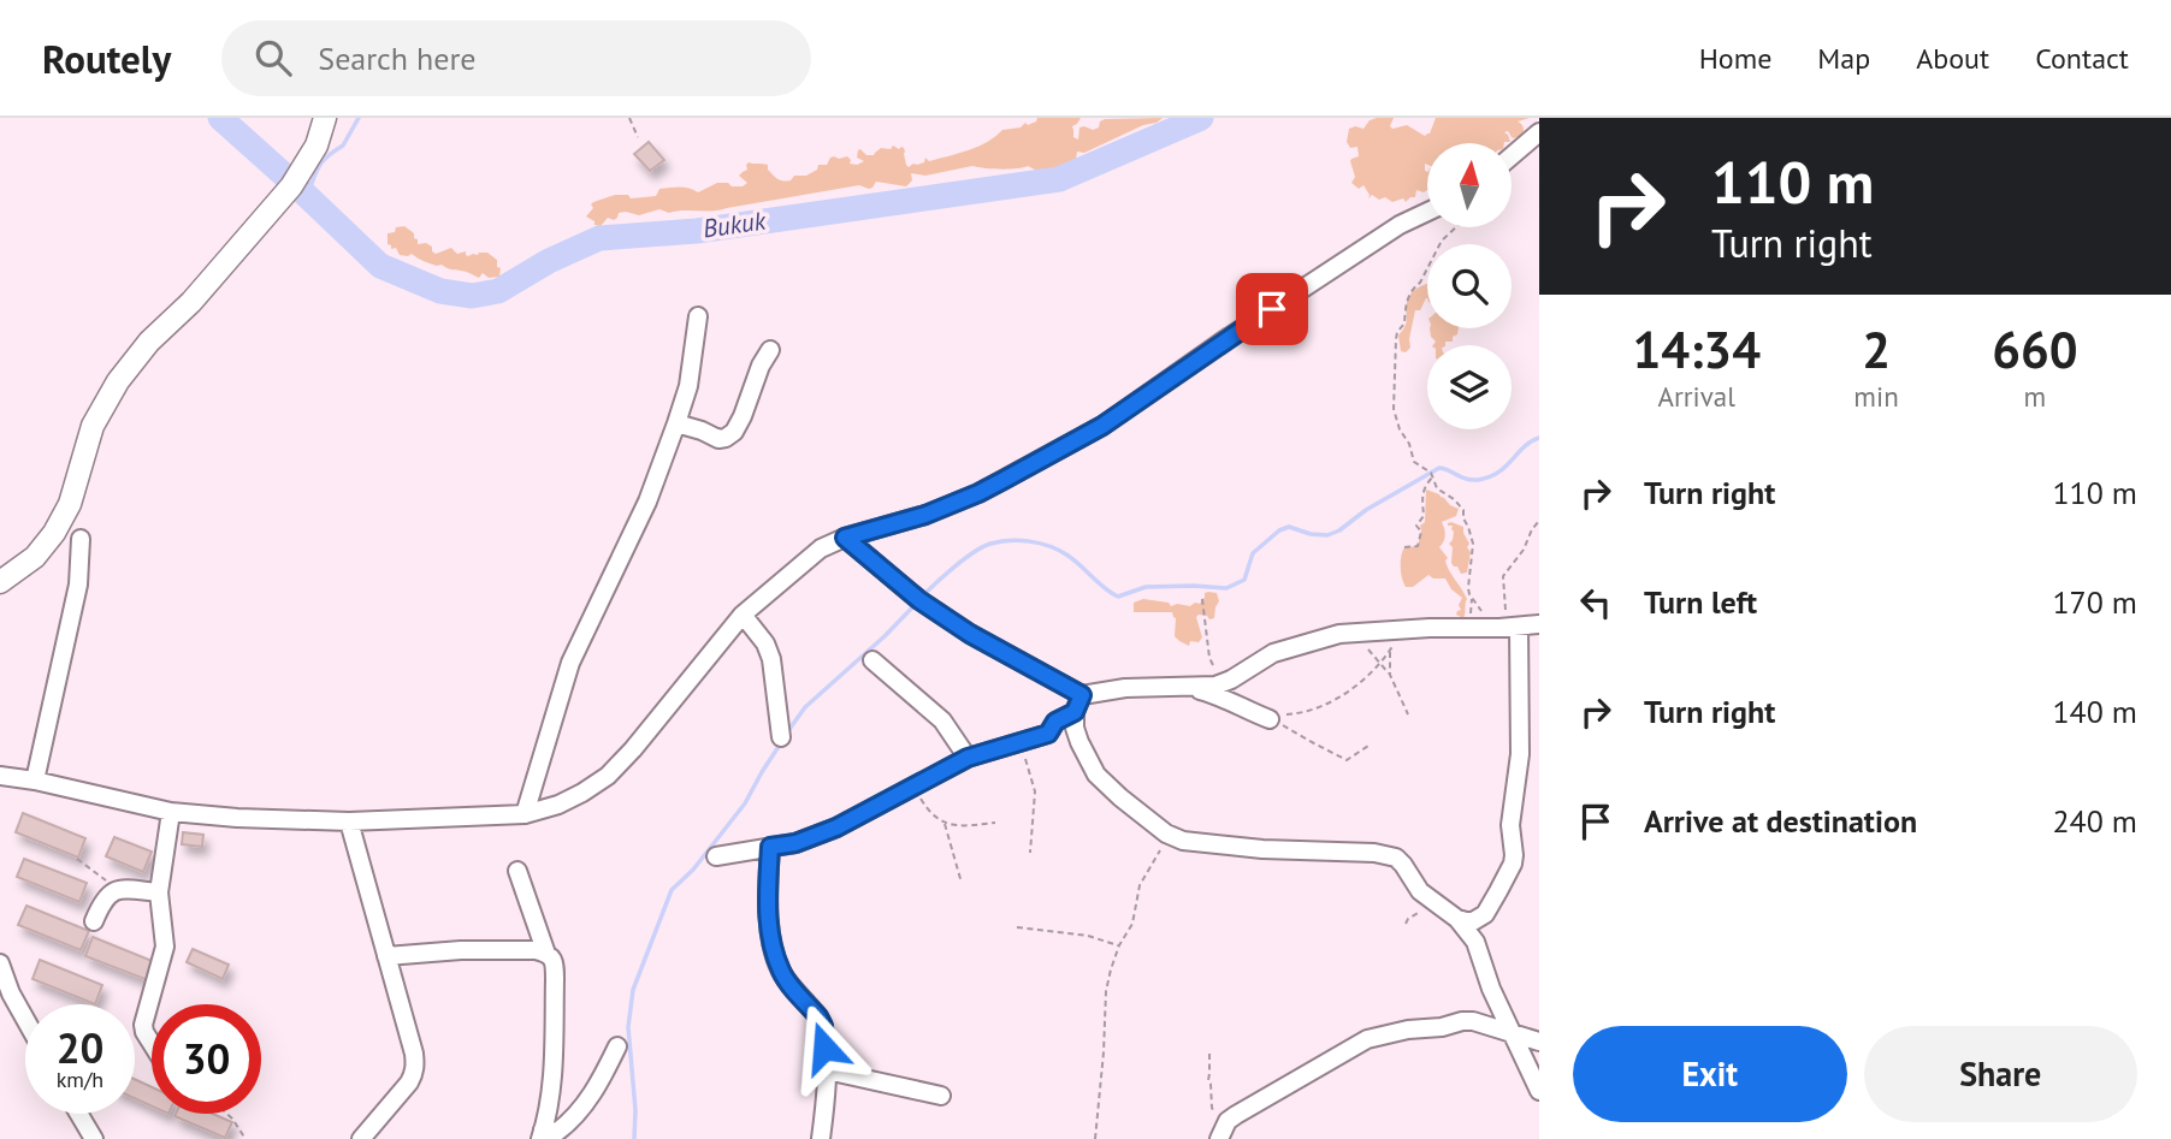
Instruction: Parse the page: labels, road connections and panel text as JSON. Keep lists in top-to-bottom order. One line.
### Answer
{"water":["Bukuk"],"north":"top","page":{"header":"Routely","search":"Search here","nav":["Home","Map","About","Contact"],"turn":["110 m","Turn right"],"eta":["14:34","Arrival","2","min","660","m"],"list":[{"name":"Turn right","value":"110 m"},{"name":"Turn left","value":"170 m"},{"name":"Turn right","value":"140 m"},{"name":"Arrive at destination","value":"240 m"}],"speed":"20 km/h","limit":"30","buttons":["Exit","Share"]}}
